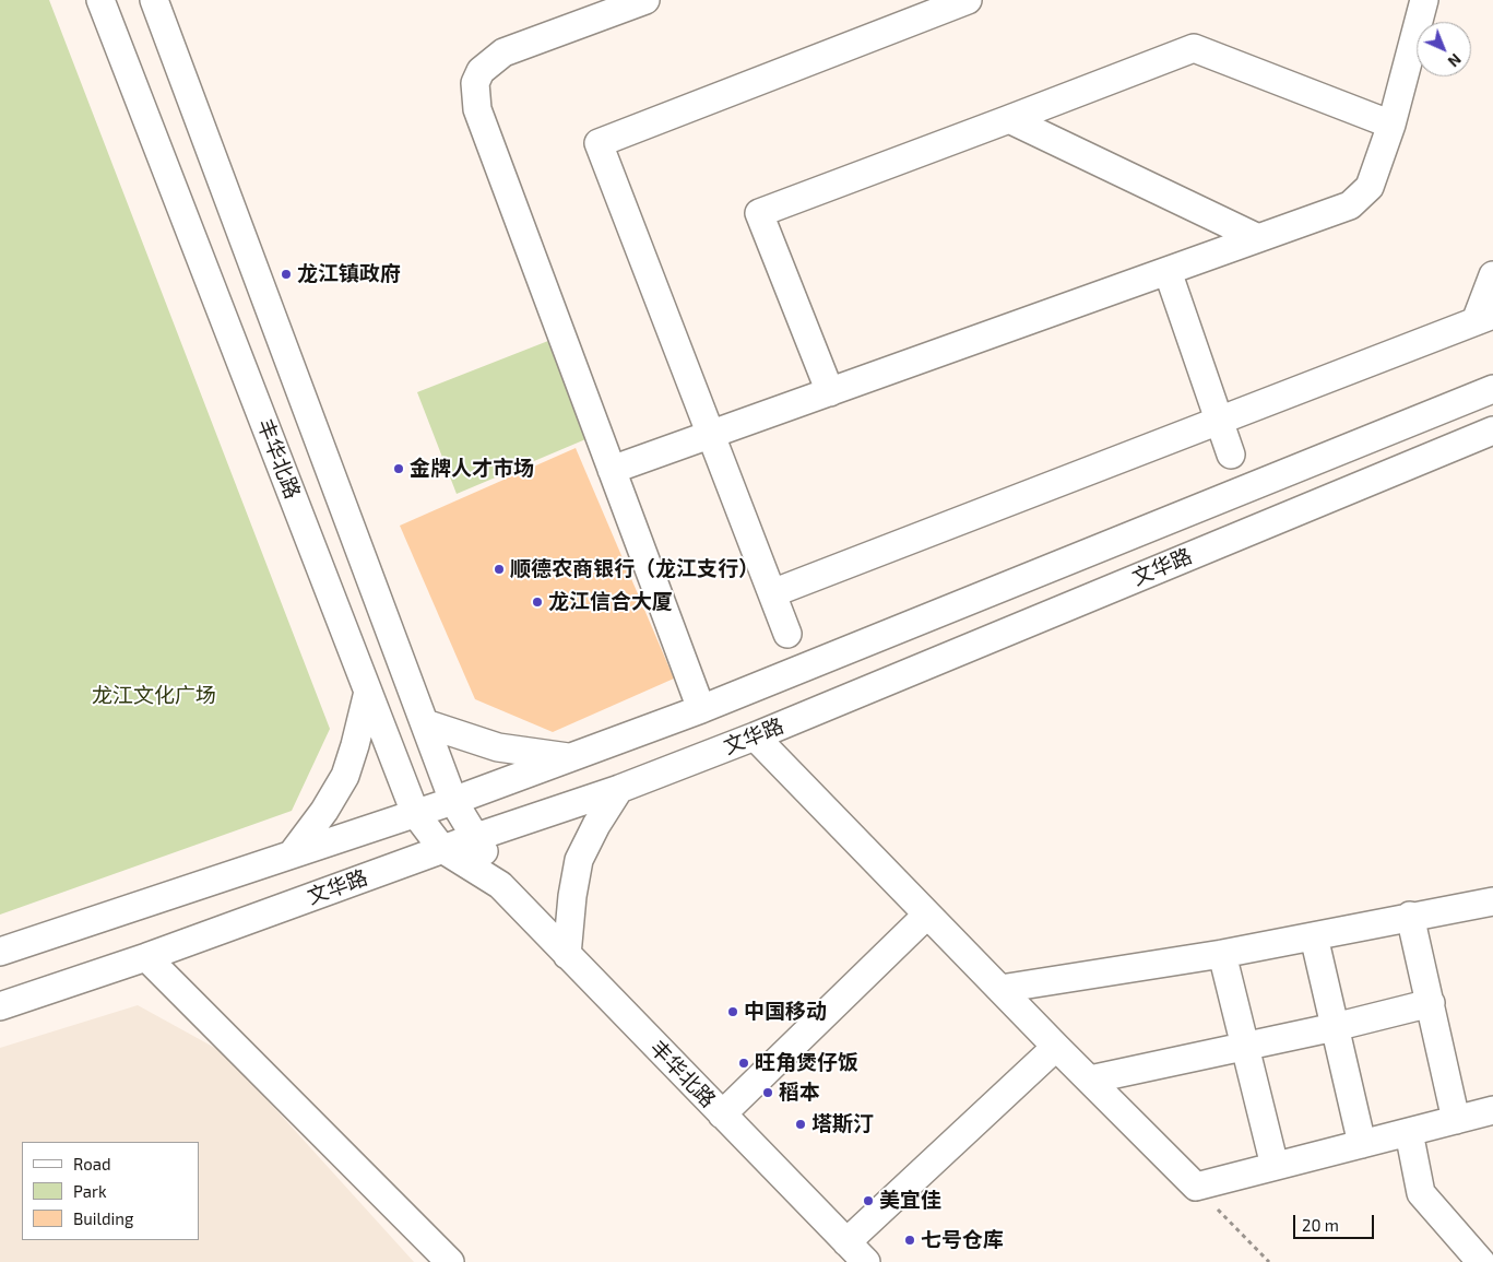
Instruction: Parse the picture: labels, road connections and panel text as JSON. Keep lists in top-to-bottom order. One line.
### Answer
{"streets":{"street":["丰华北路","文华路"]},"crossings":[["丰华北路","文华路"]],"parks":["龙江文化广场"],"places":["龙江镇政府","金牌人才市场","顺德农商银行（龙江支行）","龙江信合大厦","中国移动","旺角煲仔饭","稻本","塔斯汀","美宜佳","七号仓库"],"legend":["Road","Park","Building"],"scale_bar":"20 m","north":"bottom right"}
